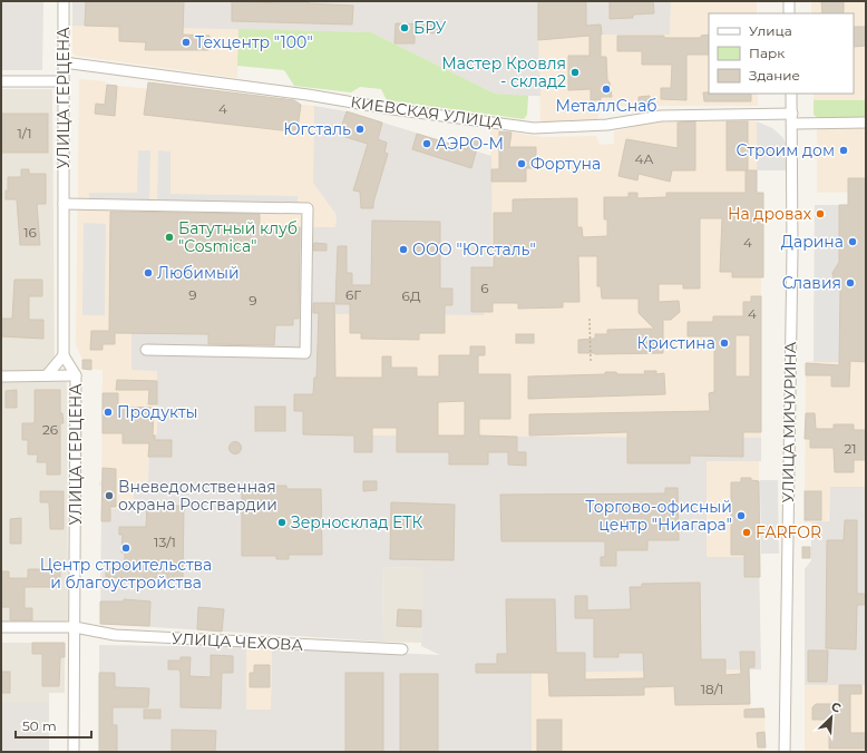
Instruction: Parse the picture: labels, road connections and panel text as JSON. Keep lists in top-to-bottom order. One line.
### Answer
{"streets":{"street":["УЛИЦА ГЕРЦЕНА","КИЕВСКАЯ УЛИЦА","УЛИЦА МИЧУРИНА","УЛИЦА ЧЕХОВА"]},"crossings":[["УЛИЦА ГЕРЦЕНА","КИЕВСКАЯ УЛИЦА"],["УЛИЦА ГЕРЦЕНА","УЛИЦА ЧЕХОВА"],["КИЕВСКАЯ УЛИЦА","УЛИЦА МИЧУРИНА"]],"places":["БРУ","Техцентр \"100\"","Мастер Кровля - склад2","МеталлСнаб","Югсталь","АЭРО-М","Строим дом","Фортуна","На дровах","Батутный клуб \"Cosmica\"","Дарина","ООО \"Югсталь\"","Любимый","Славия","Кристина","Продукты","Вневедомственная охрана Росгвардии","Торгово-офисный центр \"Ниагара\"","Зерносклад ЕТК","FARFOR","Центр строительства и благоустройства"],"house_numbers":["4","1/1","4А","16","4","6","9","6Г","6Д","9","4","26","21","13/1","18/1"],"legend":["Улица","Парк","Здание"],"scale_bar":"50 m","north":"top right"}
